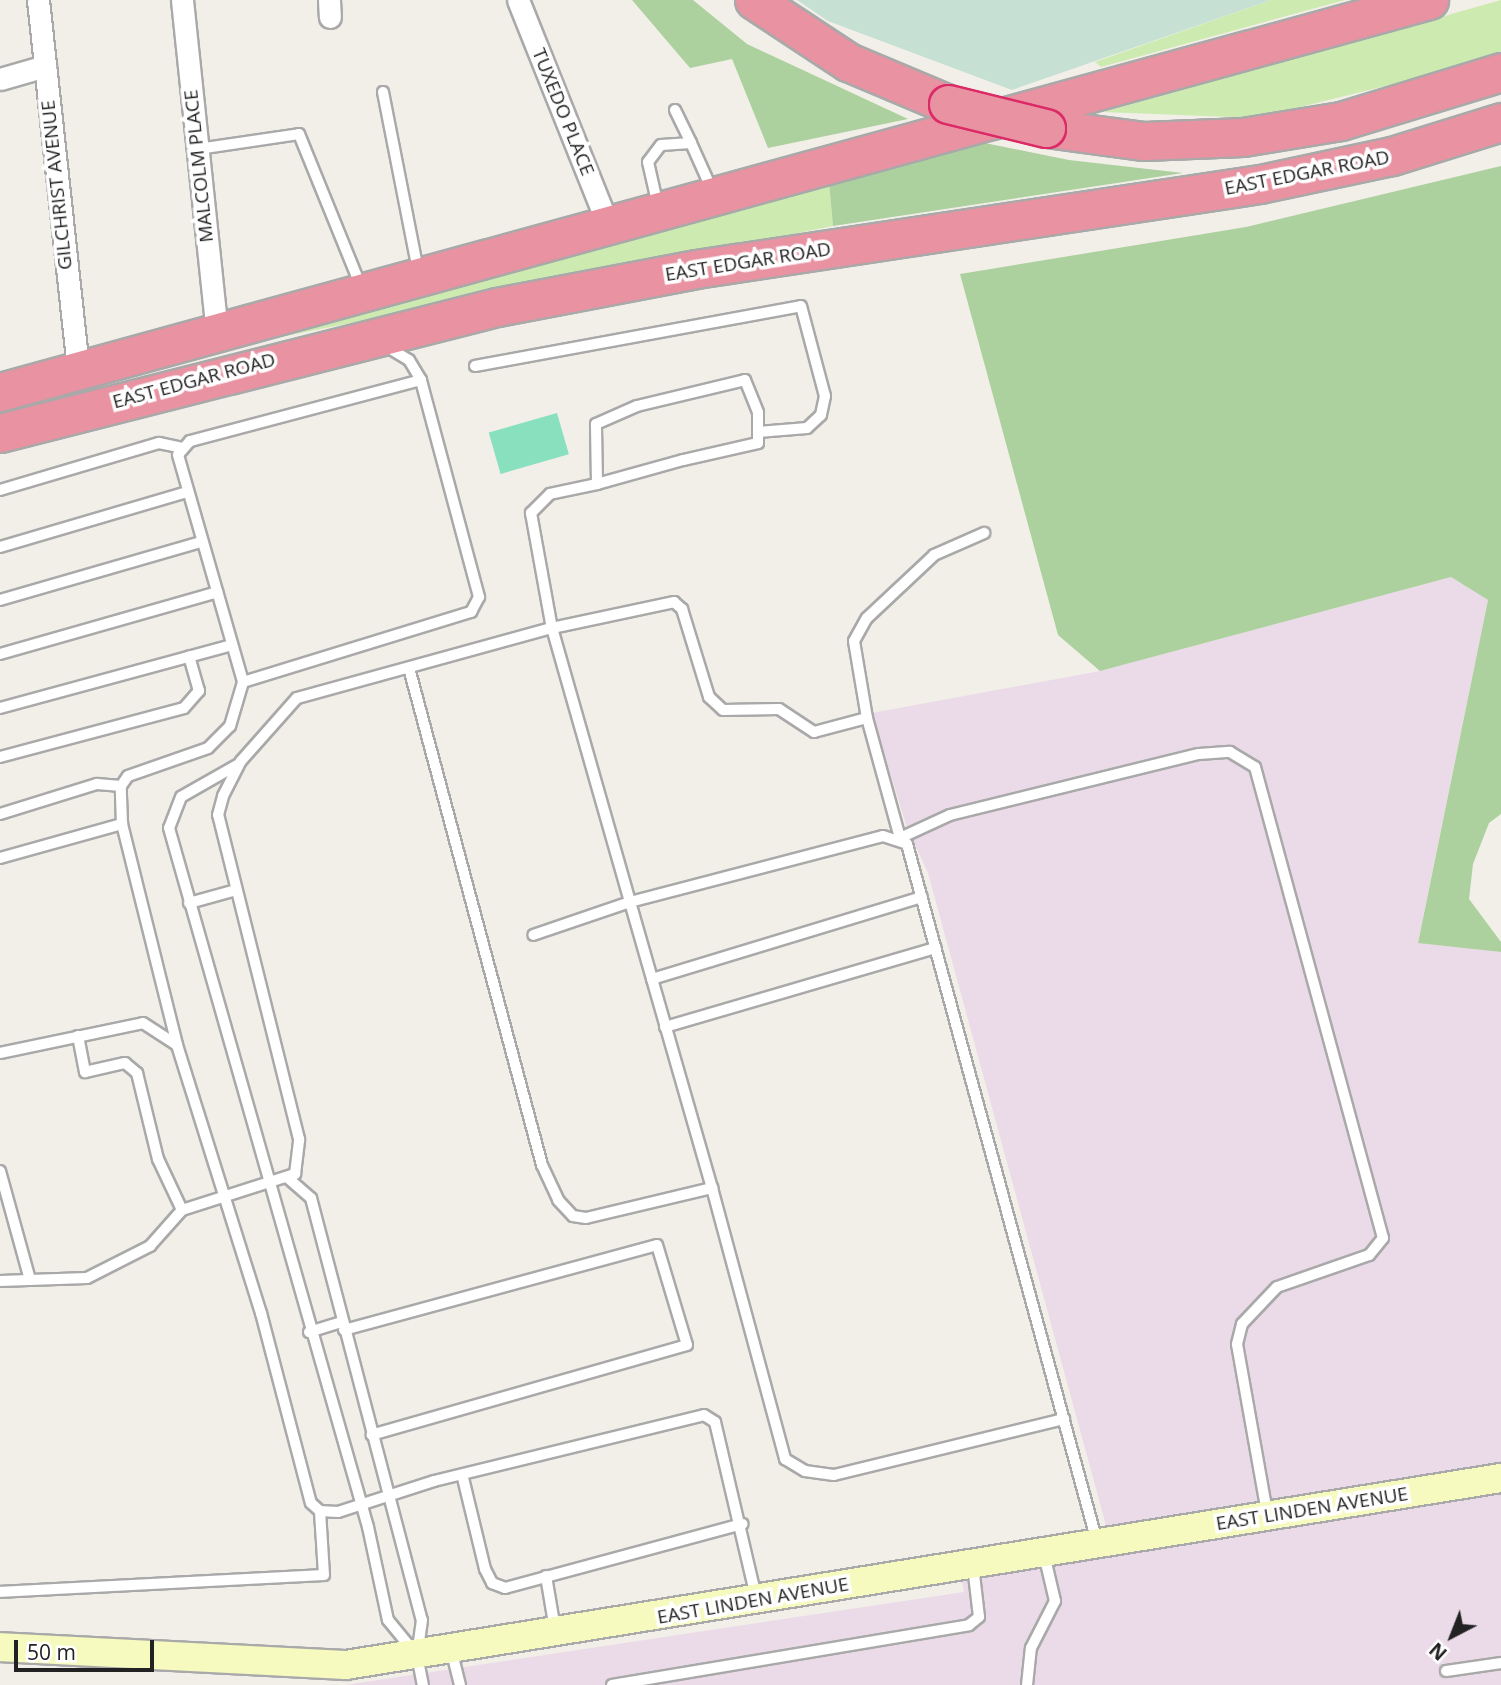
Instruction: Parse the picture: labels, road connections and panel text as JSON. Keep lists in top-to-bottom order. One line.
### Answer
{"streets":{"highway":["EAST EDGAR ROAD"],"street":["TUXEDO PLACE","MALCOLM PLACE","GILCHRIST AVENUE","EAST LINDEN AVENUE"]},"crossings":[["TUXEDO PLACE","EAST EDGAR ROAD"],["MALCOLM PLACE","EAST EDGAR ROAD"],["EAST EDGAR ROAD","GILCHRIST AVENUE"]],"scale_bar":"50 m","north":"bottom left"}
